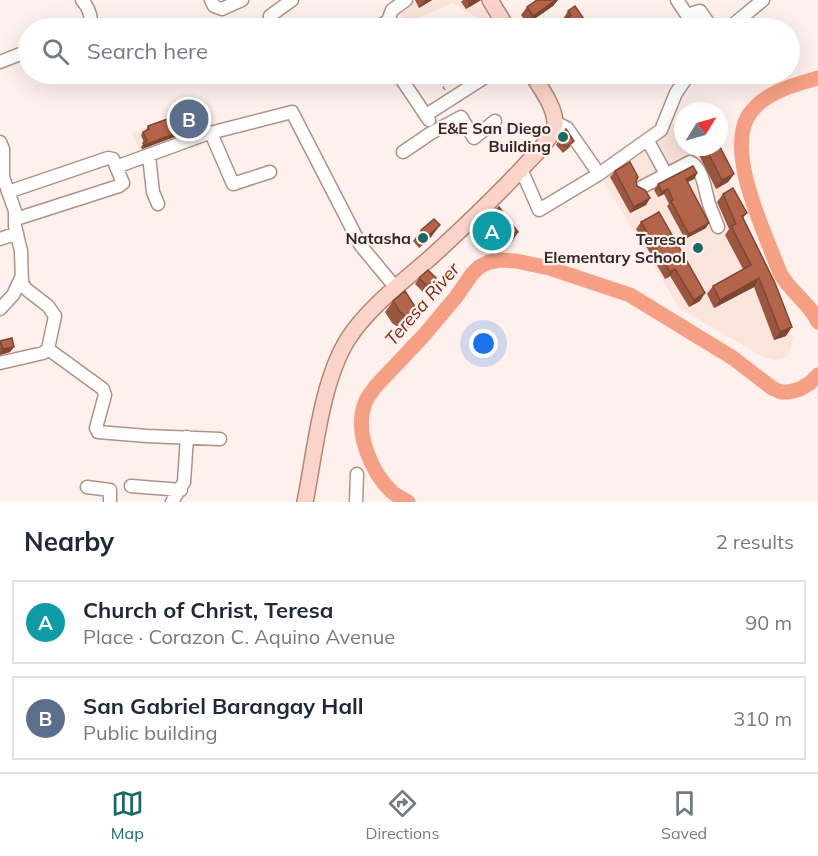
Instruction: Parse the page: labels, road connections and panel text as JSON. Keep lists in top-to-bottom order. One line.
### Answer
{"water":["Teresa River"],"places":["E&E San Diego Building","Natasha","Teresa Elementary School"],"north":"top right","page":{"search":"Search here","pins":["B","A"],"heading":["Nearby","2 results"],"list":[{"mark":"A","name":"Church of Christ, Teresa","note":"Place · Corazon C. Aquino Avenue","value":"90 m"},{"mark":"B","name":"San Gabriel Barangay Hall","note":"Public building","value":"310 m"}],"nav":["Map","Directions","Saved"]}}
